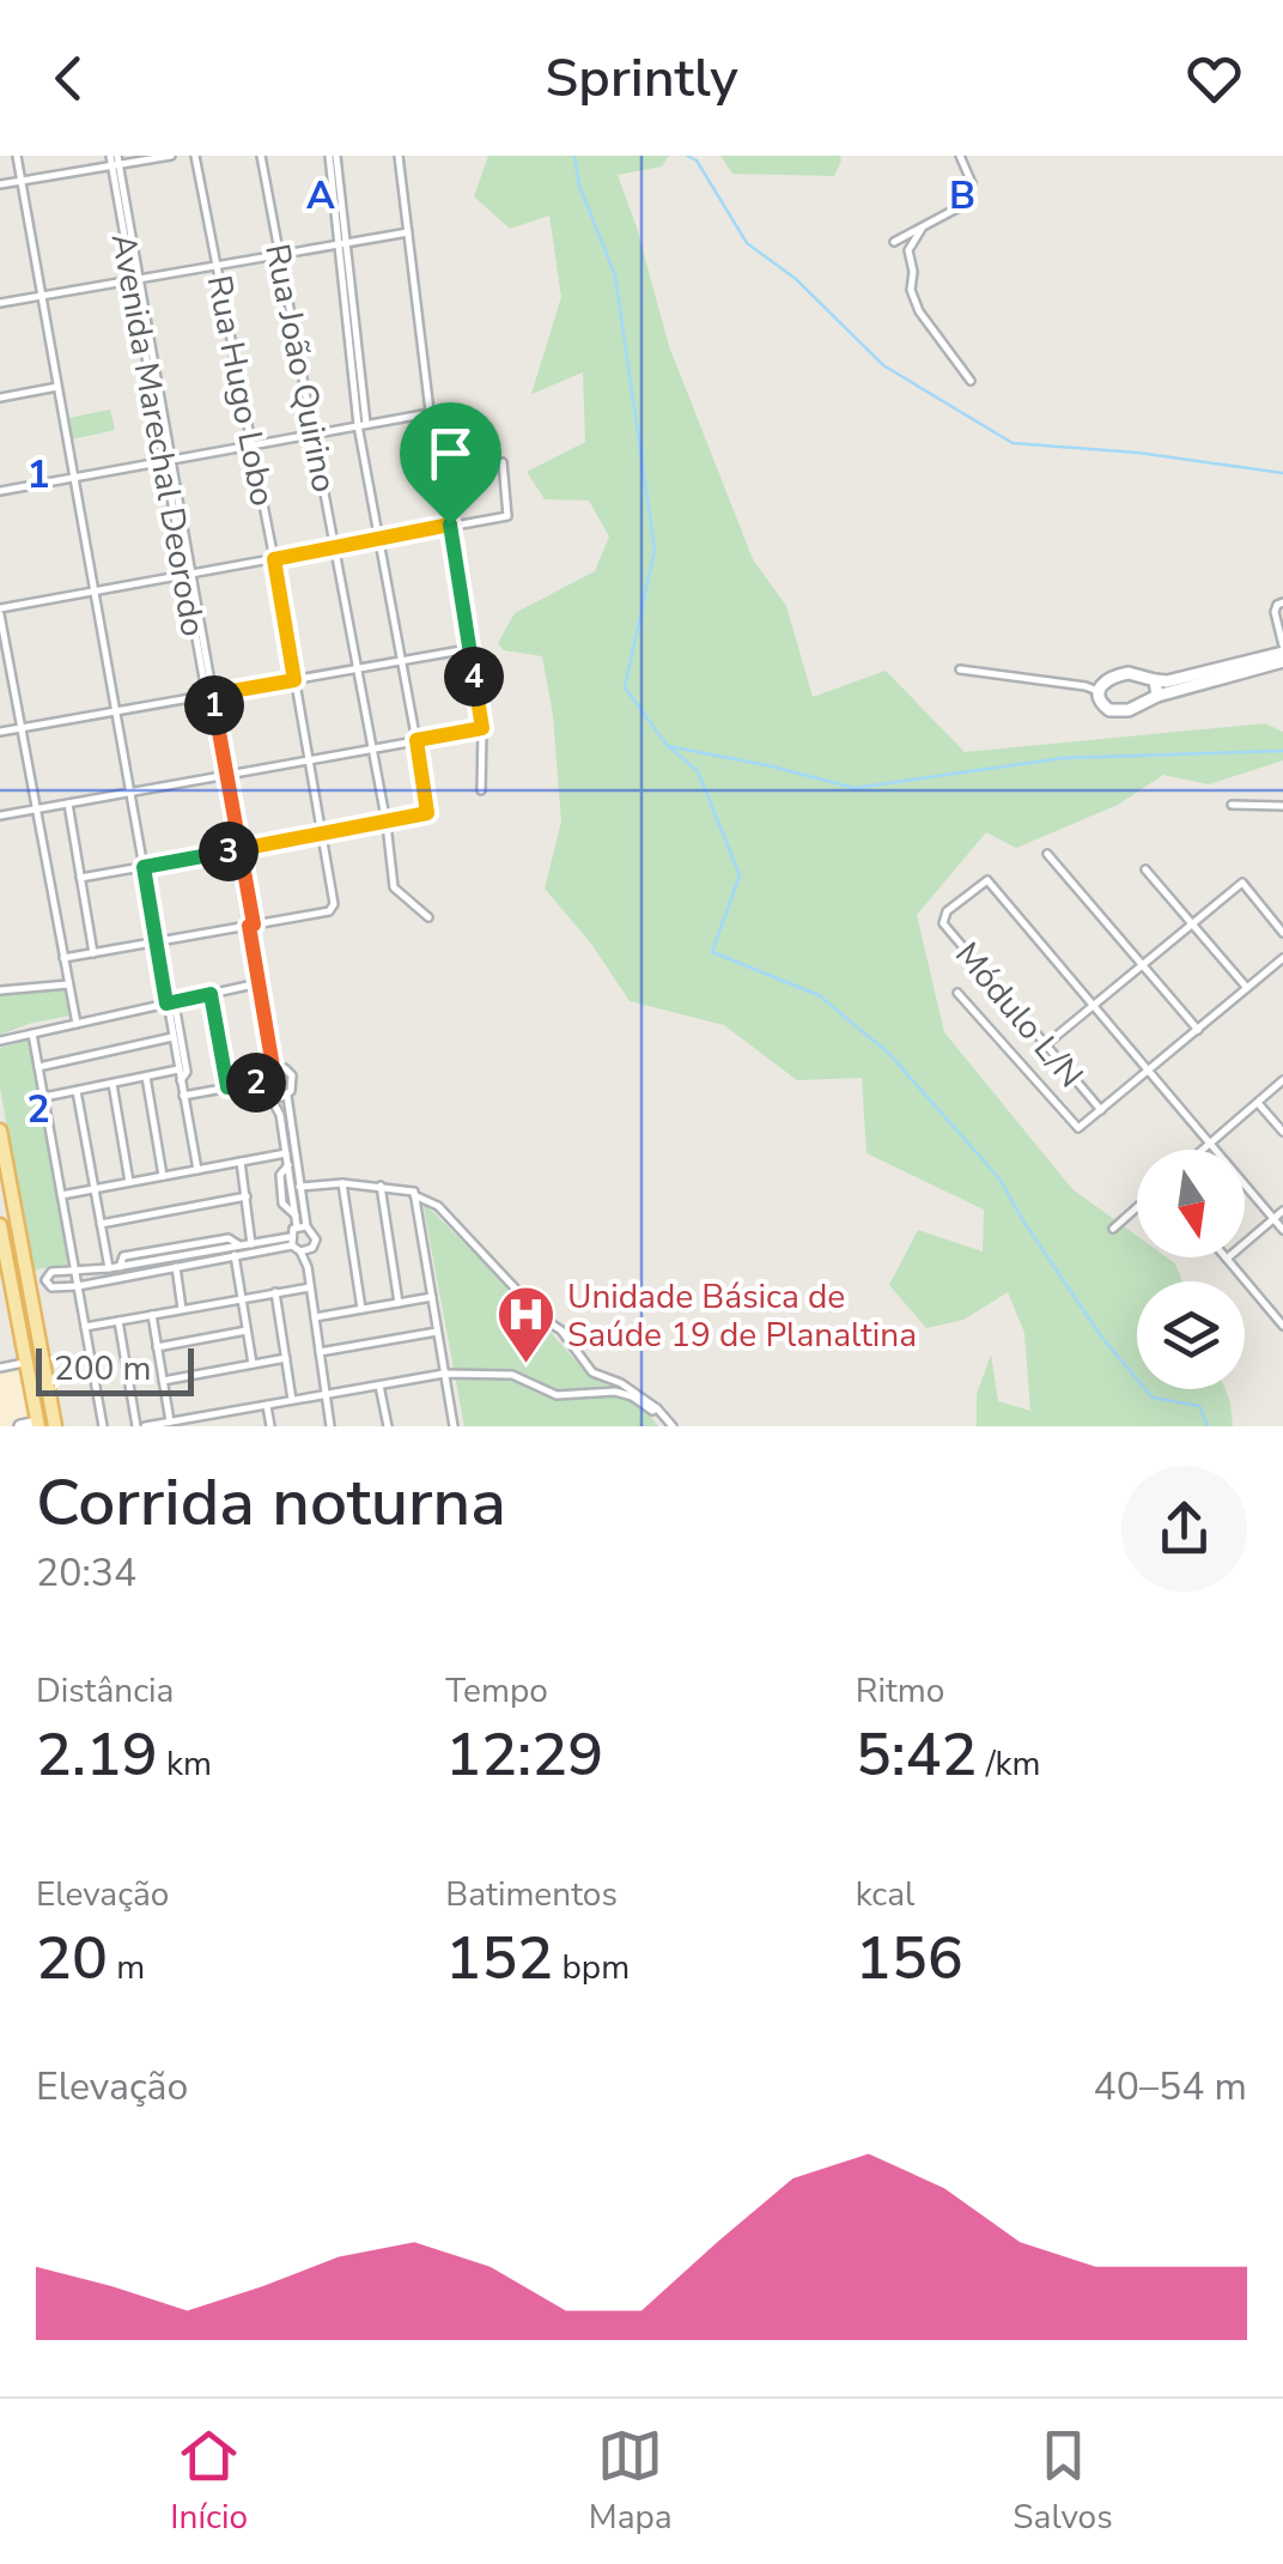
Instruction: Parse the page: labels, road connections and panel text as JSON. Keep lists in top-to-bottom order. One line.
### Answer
{"streets":{"street":["Rua João Quirino","Rua Hugo Lobo","Avenida Marechal Deorodo","Módulo L/N"]},"crossings":[["Rua Hugo Lobo","Avenida Marechal Deorodo"]],"places":{"hospital":["Unidade Básica de Saúde 19 de Planaltina"]},"scale_bar":"200 m","north":"bottom","page":{"header":"Sprintly","pins":["4","1","3","2"],"scale":"200 m","heading":["Corrida noturna","20:34"],"stats":[["Distância","2.19 km"],["Tempo","12:29"],["Ritmo","5:42 /km"],["Elevação","20 m"],["Batimentos","152 bpm"],["kcal","156"]],"chart":["Elevação","40–54 m"],"tabs":["Início","Mapa","Salvos"]},"grid":{"columns":["A","B"],"rows":["1","2"]}}
